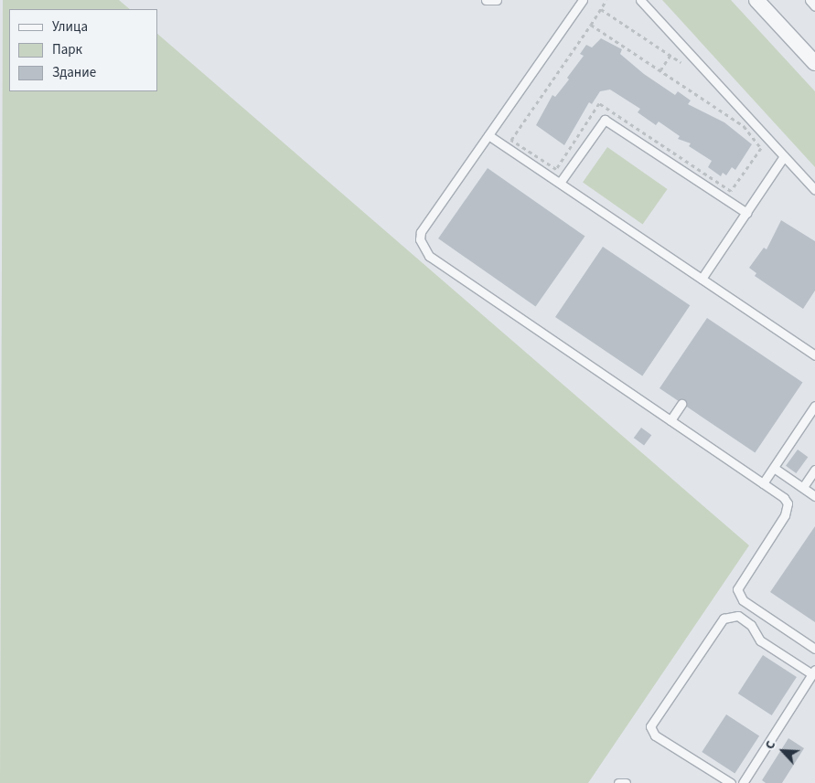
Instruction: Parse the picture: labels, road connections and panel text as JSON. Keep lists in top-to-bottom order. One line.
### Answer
{"legend":["Улица","Парк","Здание"],"north":"top left"}
